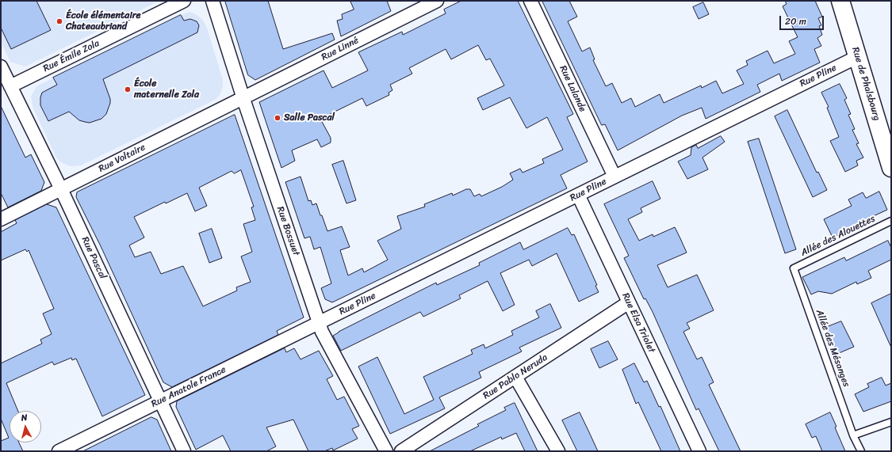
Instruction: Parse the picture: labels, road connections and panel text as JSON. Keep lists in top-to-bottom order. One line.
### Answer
{"streets":{"street":["Rue Linné","Rue Émile Zola","Rue Pline","Rue de Phalsbourg","Rue Lalande","Rue Voltaire","Rue Bossuet","Rue Pascal","Rue Elsa Triolet","Rue Pablo Neruda","Rue Anatole France"],"lane":["Allée des Alouettes","Allée des Mésanges"]},"crossings":[["Rue Linné","Rue Voltaire"],["Rue Linné","Rue Bossuet"],["Rue Émile Zola","Rue Pascal"],["Rue Pline","Rue de Phalsbourg"],["Rue Pline","Rue Lalande"],["Rue Pline","Rue Bossuet"],["Rue Pline","Rue Elsa Triolet"],["Rue Pline","Rue Anatole France"],["Rue Voltaire","Rue Bossuet"],["Rue Voltaire","Rue Pascal"],["Rue Bossuet","Rue Anatole France"],["Allée des Alouettes","Allée des Mésanges"],["Rue Pascal","Rue Anatole France"],["Rue Elsa Triolet","Rue Pablo Neruda"]],"places":["École élémentaire Chateaubriand","École maternelle Zola","Salle Pascal"],"scale_bar":"20 m","north":"top"}
